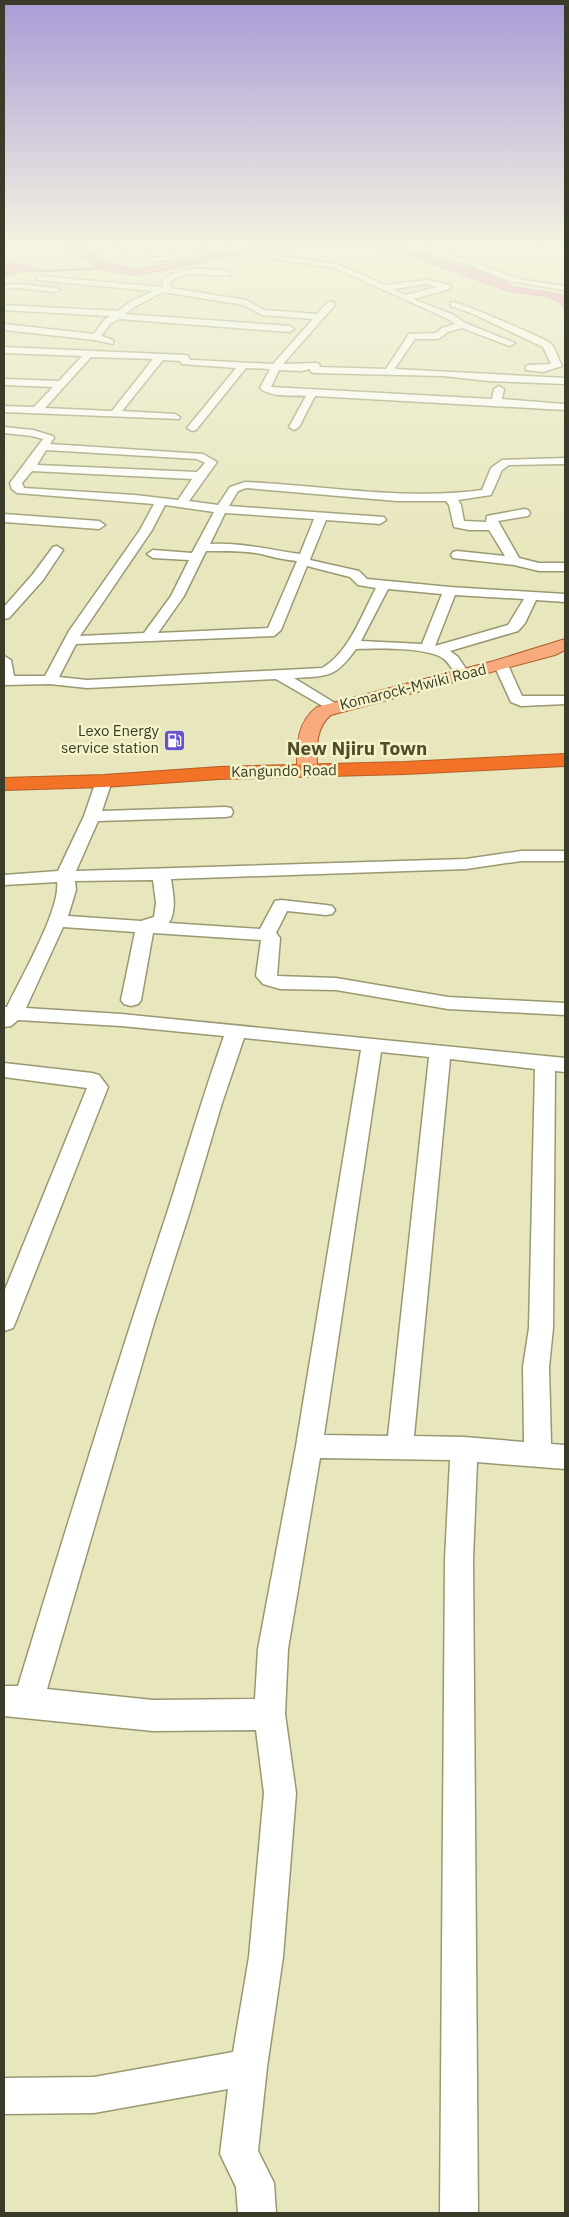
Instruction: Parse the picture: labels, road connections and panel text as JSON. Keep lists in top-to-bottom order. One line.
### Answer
{"streets":{"highway":["Kangundo Road"],"main road":["Komarock-Mwiki Road"]},"crossings":[["Komarock-Mwiki Road","Kangundo Road"]],"districts":["New Njiru Town"],"places":{"fuel station":["Lexo Energy service station"]}}
